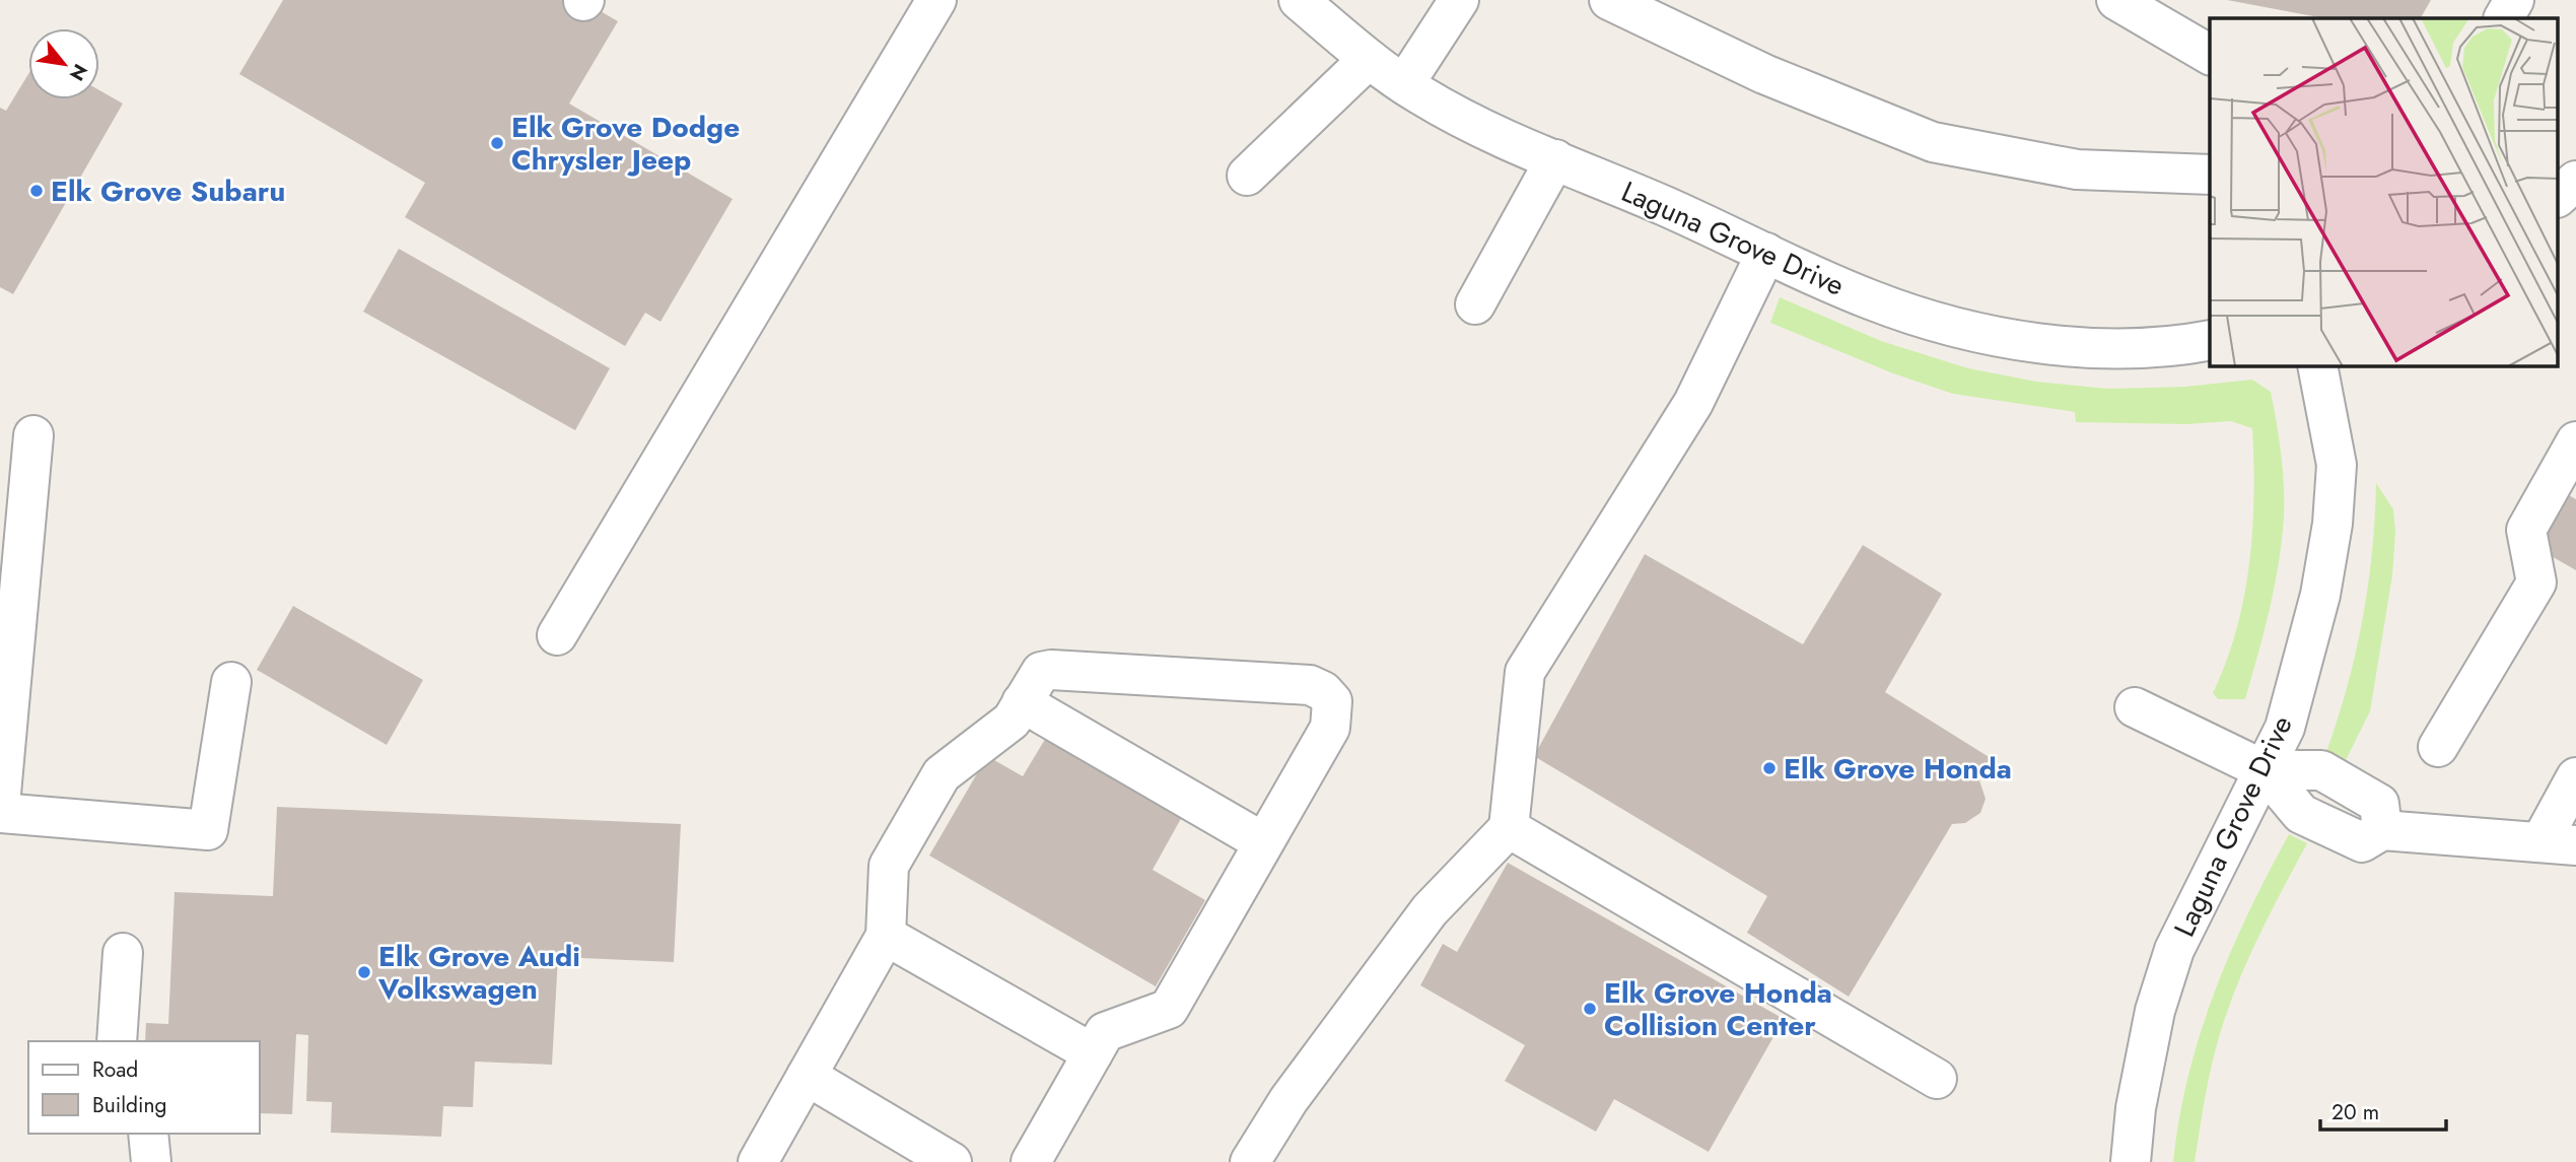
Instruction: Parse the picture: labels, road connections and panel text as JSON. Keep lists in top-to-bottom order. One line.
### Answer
{"streets":{"street":["Laguna Grove Drive"]},"places":["Elk Grove Dodge Chrysler Jeep","Elk Grove Subaru","Elk Grove Honda","Elk Grove Audi Volkswagen","Elk Grove Honda Collision Center"],"legend":["Road","Building"],"scale_bar":"20 m","north":"bottom right"}
